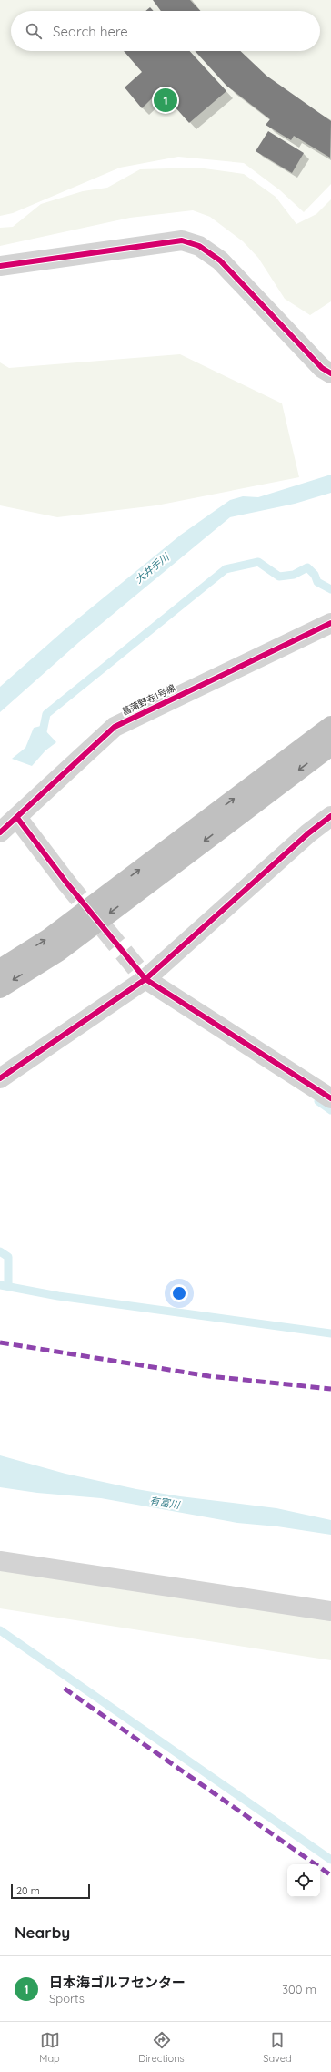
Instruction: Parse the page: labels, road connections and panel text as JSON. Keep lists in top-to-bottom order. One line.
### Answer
{"streets":{"street":["菖蒲野寺1号線"]},"water":["大井手川","有富川"],"scale_bar":"20 m","page":{"search":"Search here","pins":"1","scale":"20 m","heading":"Nearby","list":[{"mark":"1","name":"日本海ゴルフセンター","note":"Sports","value":"300 m"}],"nav":["Map","Directions","Saved"]}}
